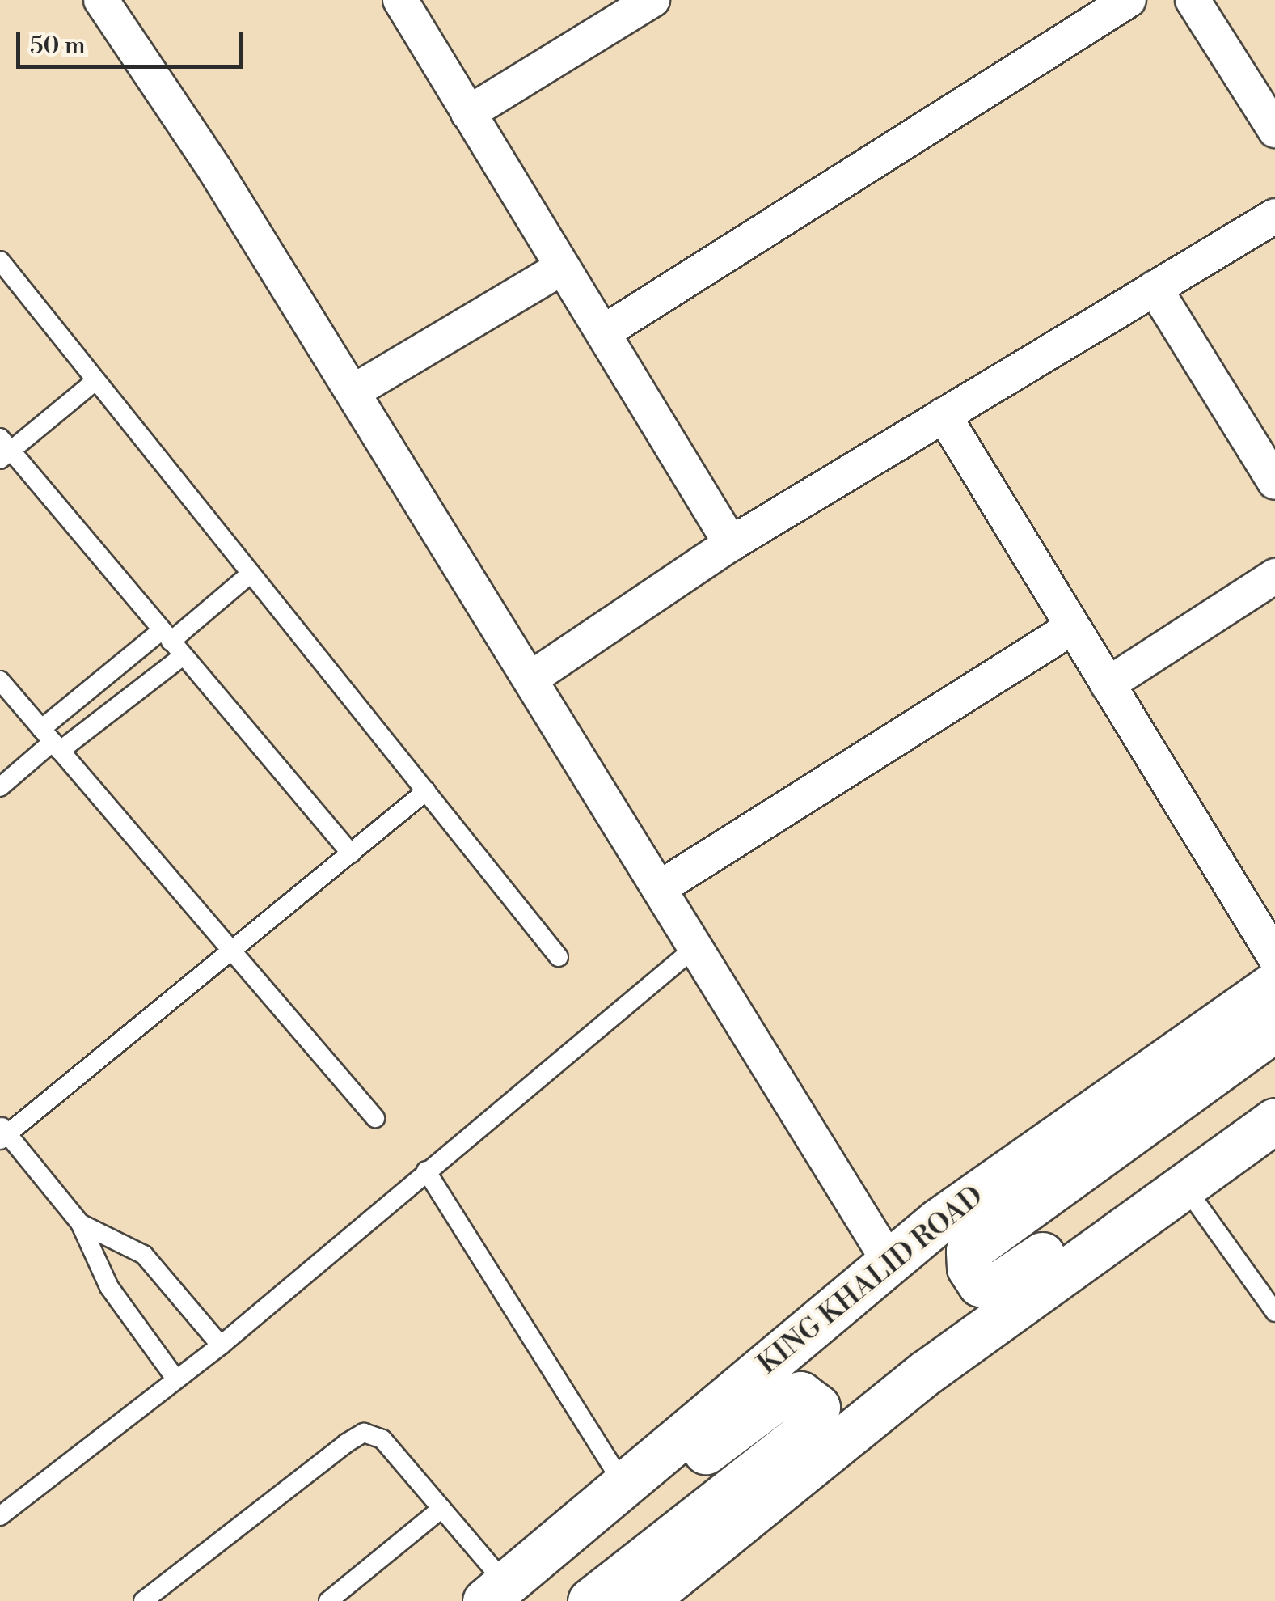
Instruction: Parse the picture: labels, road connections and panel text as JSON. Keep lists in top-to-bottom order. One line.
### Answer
{"streets":{"highway":["KING KHALID ROAD"]},"scale_bar":"50 m"}
